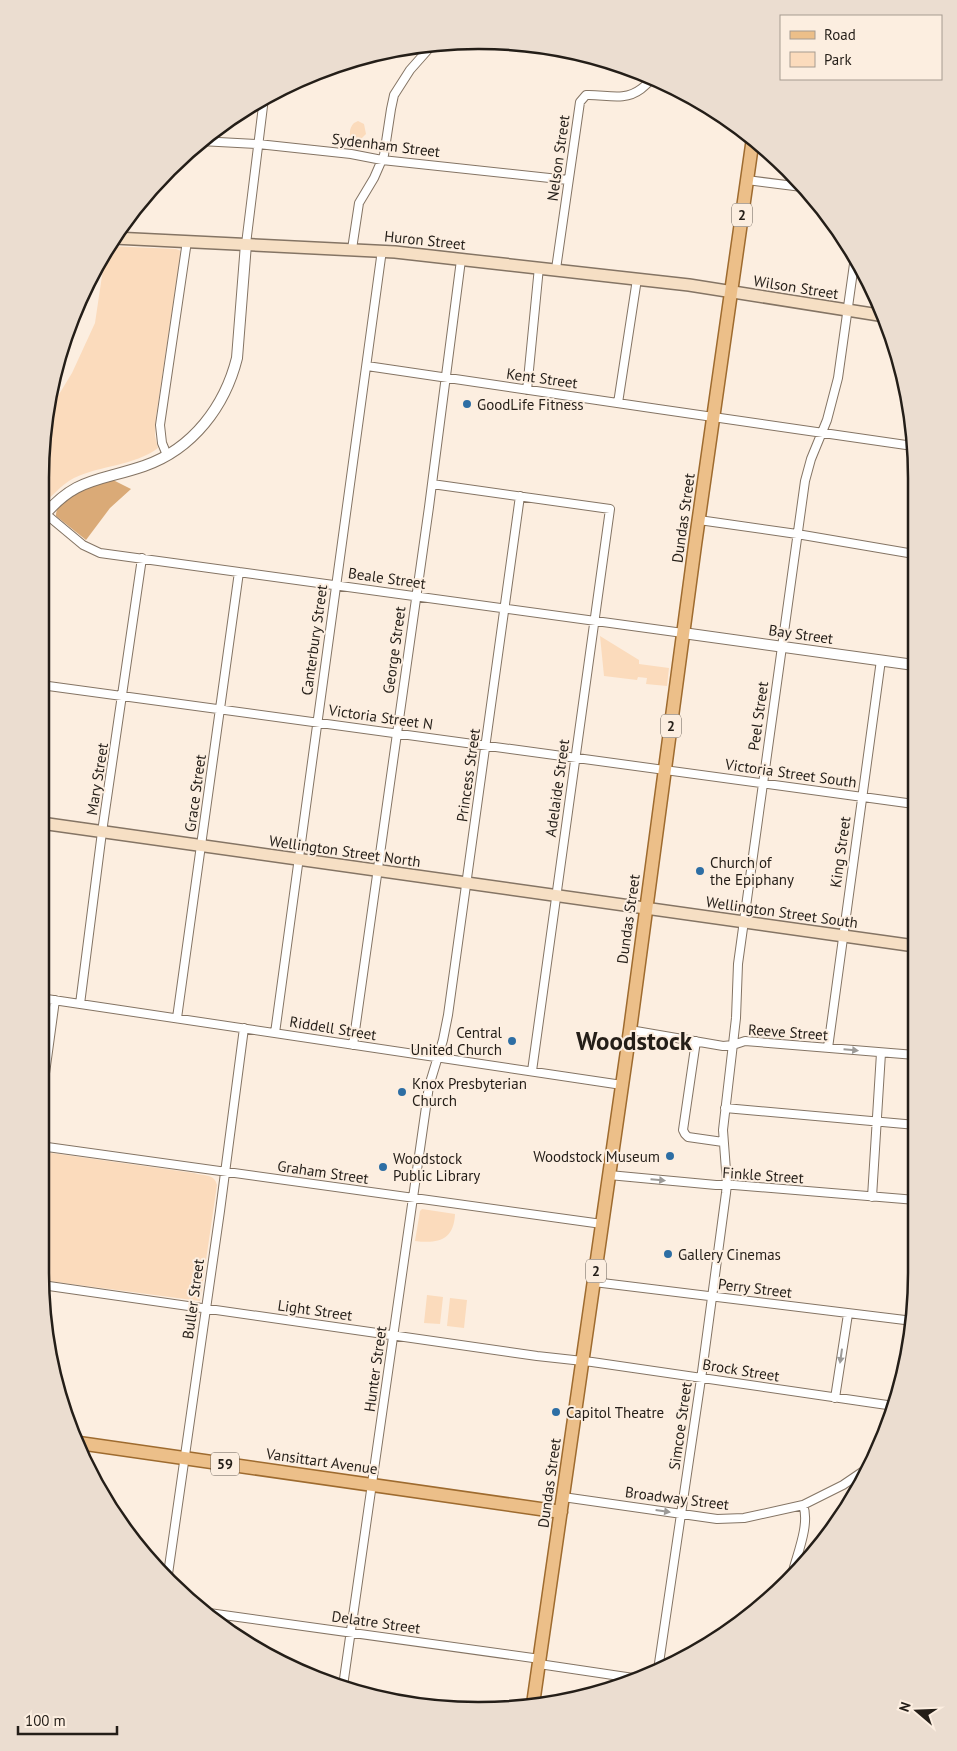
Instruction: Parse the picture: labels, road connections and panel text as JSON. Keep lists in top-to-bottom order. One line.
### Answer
{"streets":{"main road":["2","Huron Street","Wilson Street","Dundas Street","Wellington Street North","Wellington Street South","Vansittart Avenue","59"],"street":["Sydenham Street","Nelson Street","Kent Street","Beale Street","Bay Street","Canterbury Street","George Street","Peel Street","Victoria Street N","Victoria Street South","Princess Street","Mary Street","Adelaide Street","Grace Street","King Street","Riddell Street","Reeve Street","Graham Street","Finkle Street","Perry Street","Buller Street","Light Street","Hunter Street","Brock Street","Simcoe Street","Broadway Street","Delatre Street"]},"crossings":[["Sydenham Street","Nelson Street"],["Nelson Street","Huron Street"],["Huron Street","Wilson Street"],["Huron Street","Dundas Street"],["Huron Street","Canterbury Street"],["Huron Street","George Street"],["Wilson Street","Dundas Street"],["Wilson Street","Peel Street"],["Kent Street","Dundas Street"],["Kent Street","Canterbury Street"],["Kent Street","George Street"],["Kent Street","Peel Street"],["Dundas Street","Beale Street"],["Dundas Street","Bay Street"],["Dundas Street","Victoria Street South"],["Dundas Street","Wellington Street North"],["Dundas Street","Wellington Street South"],["Dundas Street","Riddell Street"],["Dundas Street","Reeve Street"],["Dundas Street","Graham Street"],["Dundas Street","Finkle Street"],["Dundas Street","Perry Street"],["Dundas Street","Light Street"],["Dundas Street","Brock Street"],["Dundas Street","Vansittart Avenue"],["Dundas Street","Broadway Street"],["Dundas Street","Delatre Street"],["Beale Street","Bay Street"],["Beale Street","Canterbury Street"],["Beale Street","George Street"],["Beale Street","Princess Street"],["Beale Street","Mary Street"],["Beale Street","Adelaide Street"],["Beale Street","Grace Street"],["Bay Street","Peel Street"],["Bay Street","King Street"],["Canterbury Street","Victoria Street N"],["Canterbury Street","Wellington Street North"],["Canterbury Street","Riddell Street"],["George Street","Victoria Street N"],["George Street","Wellington Street North"],["George Street","Riddell Street"],["Peel Street","Victoria Street South"],["Peel Street","Wellington Street South"],["Peel Street","Reeve Street"],["Peel Street","Finkle Street"],["Peel Street","Simcoe Street"],["Victoria Street N","Victoria Street South"],["Victoria Street N","Princess Street"],["Victoria Street N","Mary Street"],["Victoria Street N","Adelaide Street"],["Victoria Street N","Grace Street"],["Victoria Street South","Adelaide Street"],["Victoria Street South","King Street"],["Princess Street","Adelaide Street"],["Princess Street","Wellington Street North"],["Princess Street","Riddell Street"],["Princess Street","Hunter Street"],["Mary Street","Wellington Street North"],["Mary Street","Riddell Street"],["Adelaide Street","Wellington Street North"],["Adelaide Street","Riddell Street"],["Grace Street","Wellington Street North"],["Grace Street","Riddell Street"],["Wellington Street North","Wellington Street South"],["King Street","Wellington Street South"],["King Street","Reeve Street"],["Riddell Street","Buller Street"],["Riddell Street","Hunter Street"],["Graham Street","Buller Street"],["Graham Street","Hunter Street"],["Finkle Street","Simcoe Street"],["Perry Street","Simcoe Street"],["Buller Street","Light Street"],["Buller Street","Vansittart Avenue"],["Light Street","Hunter Street"],["Light Street","Brock Street"],["Hunter Street","Vansittart Avenue"],["Hunter Street","Delatre Street"],["Brock Street","Simcoe Street"],["Simcoe Street","Broadway Street"]],"one_way":["Finkle Street","Broadway Street"],"districts":["Woodstock"],"places":["GoodLife Fitness","Church of the Epiphany","Central United Church","Knox Presbyterian Church","Woodstock Museum","Woodstock Public Library","Gallery Cinemas","Capitol Theatre"],"legend":["Road","Park"],"scale_bar":"100 m","north":"left"}
